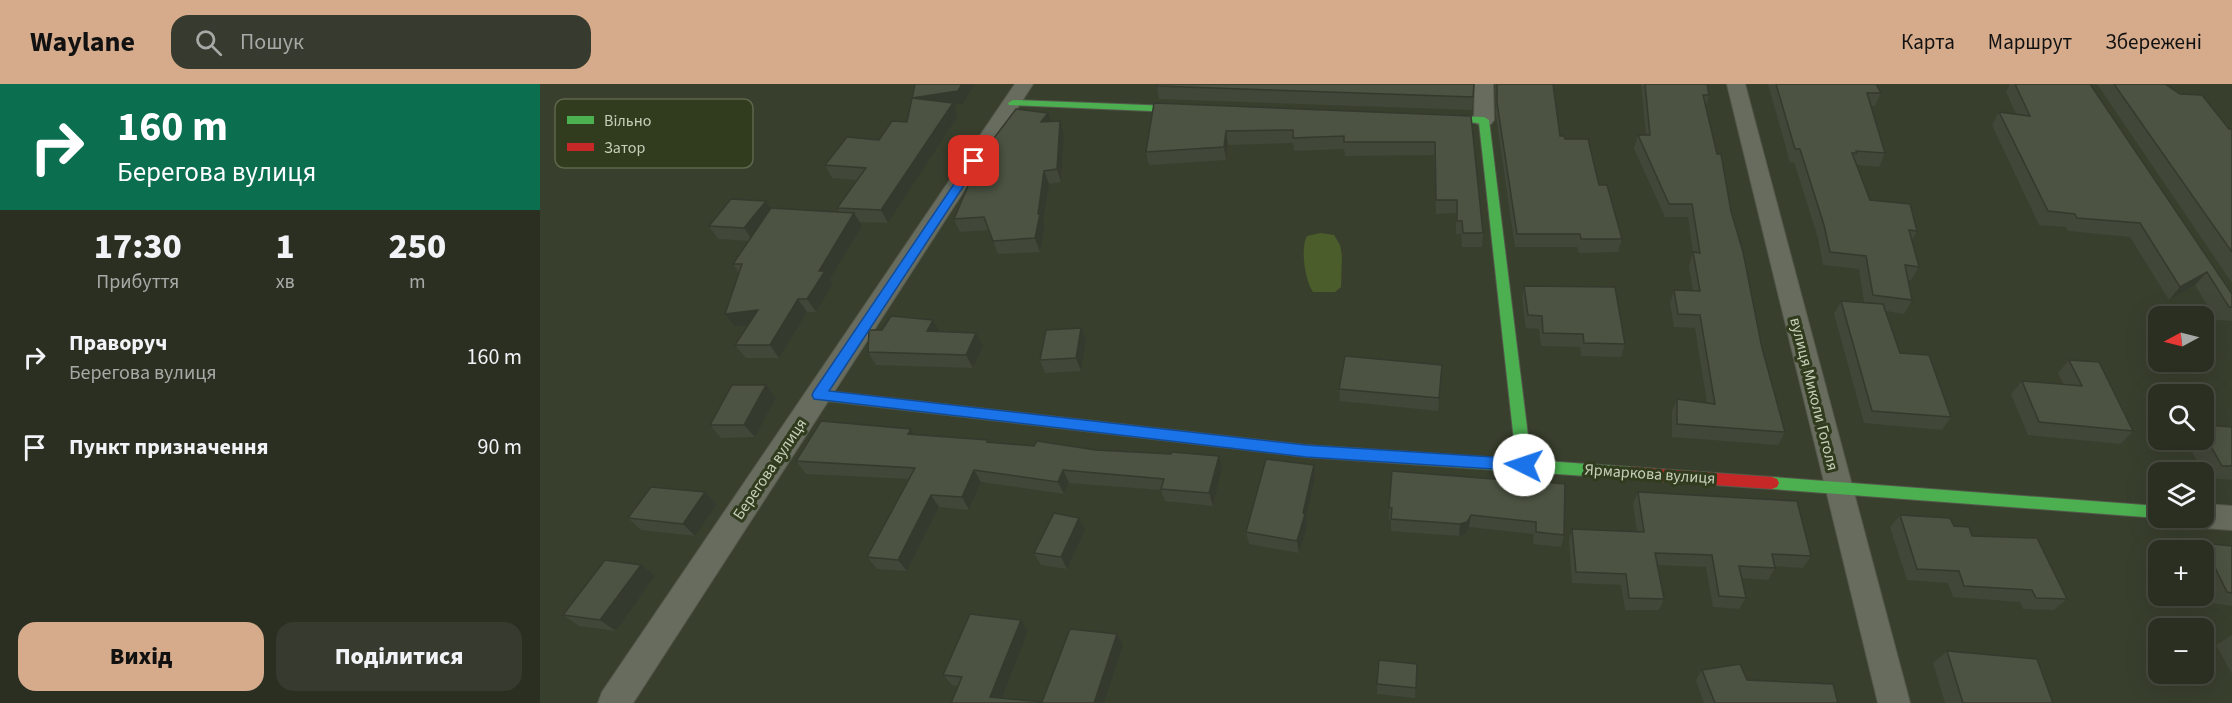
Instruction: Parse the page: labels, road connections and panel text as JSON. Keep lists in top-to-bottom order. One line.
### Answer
{"streets":{"street":["вулиця Миколи Гоголя","Берегова вулиця","Ярмаркова вулиця"]},"crossings":[["вулиця Миколи Гоголя","Ярмаркова вулиця"],["Берегова вулиця","Ярмаркова вулиця"]],"legend":["Вільно","Затор"],"north":"left","page":{"header":"Waylane","search":"Пошук","nav":["Карта","Маршрут","Збережені"],"turn":["160 m","Берегова вулиця"],"eta":["17:30","Прибуття","1","хв","250","m"],"map_buttons":["+","−"],"list":[{"name":"Праворуч","note":"Берегова вулиця","value":"160 m"},{"name":"Пункт призначення","value":"90 m"}],"buttons":["Вихід","Поділитися"]}}
